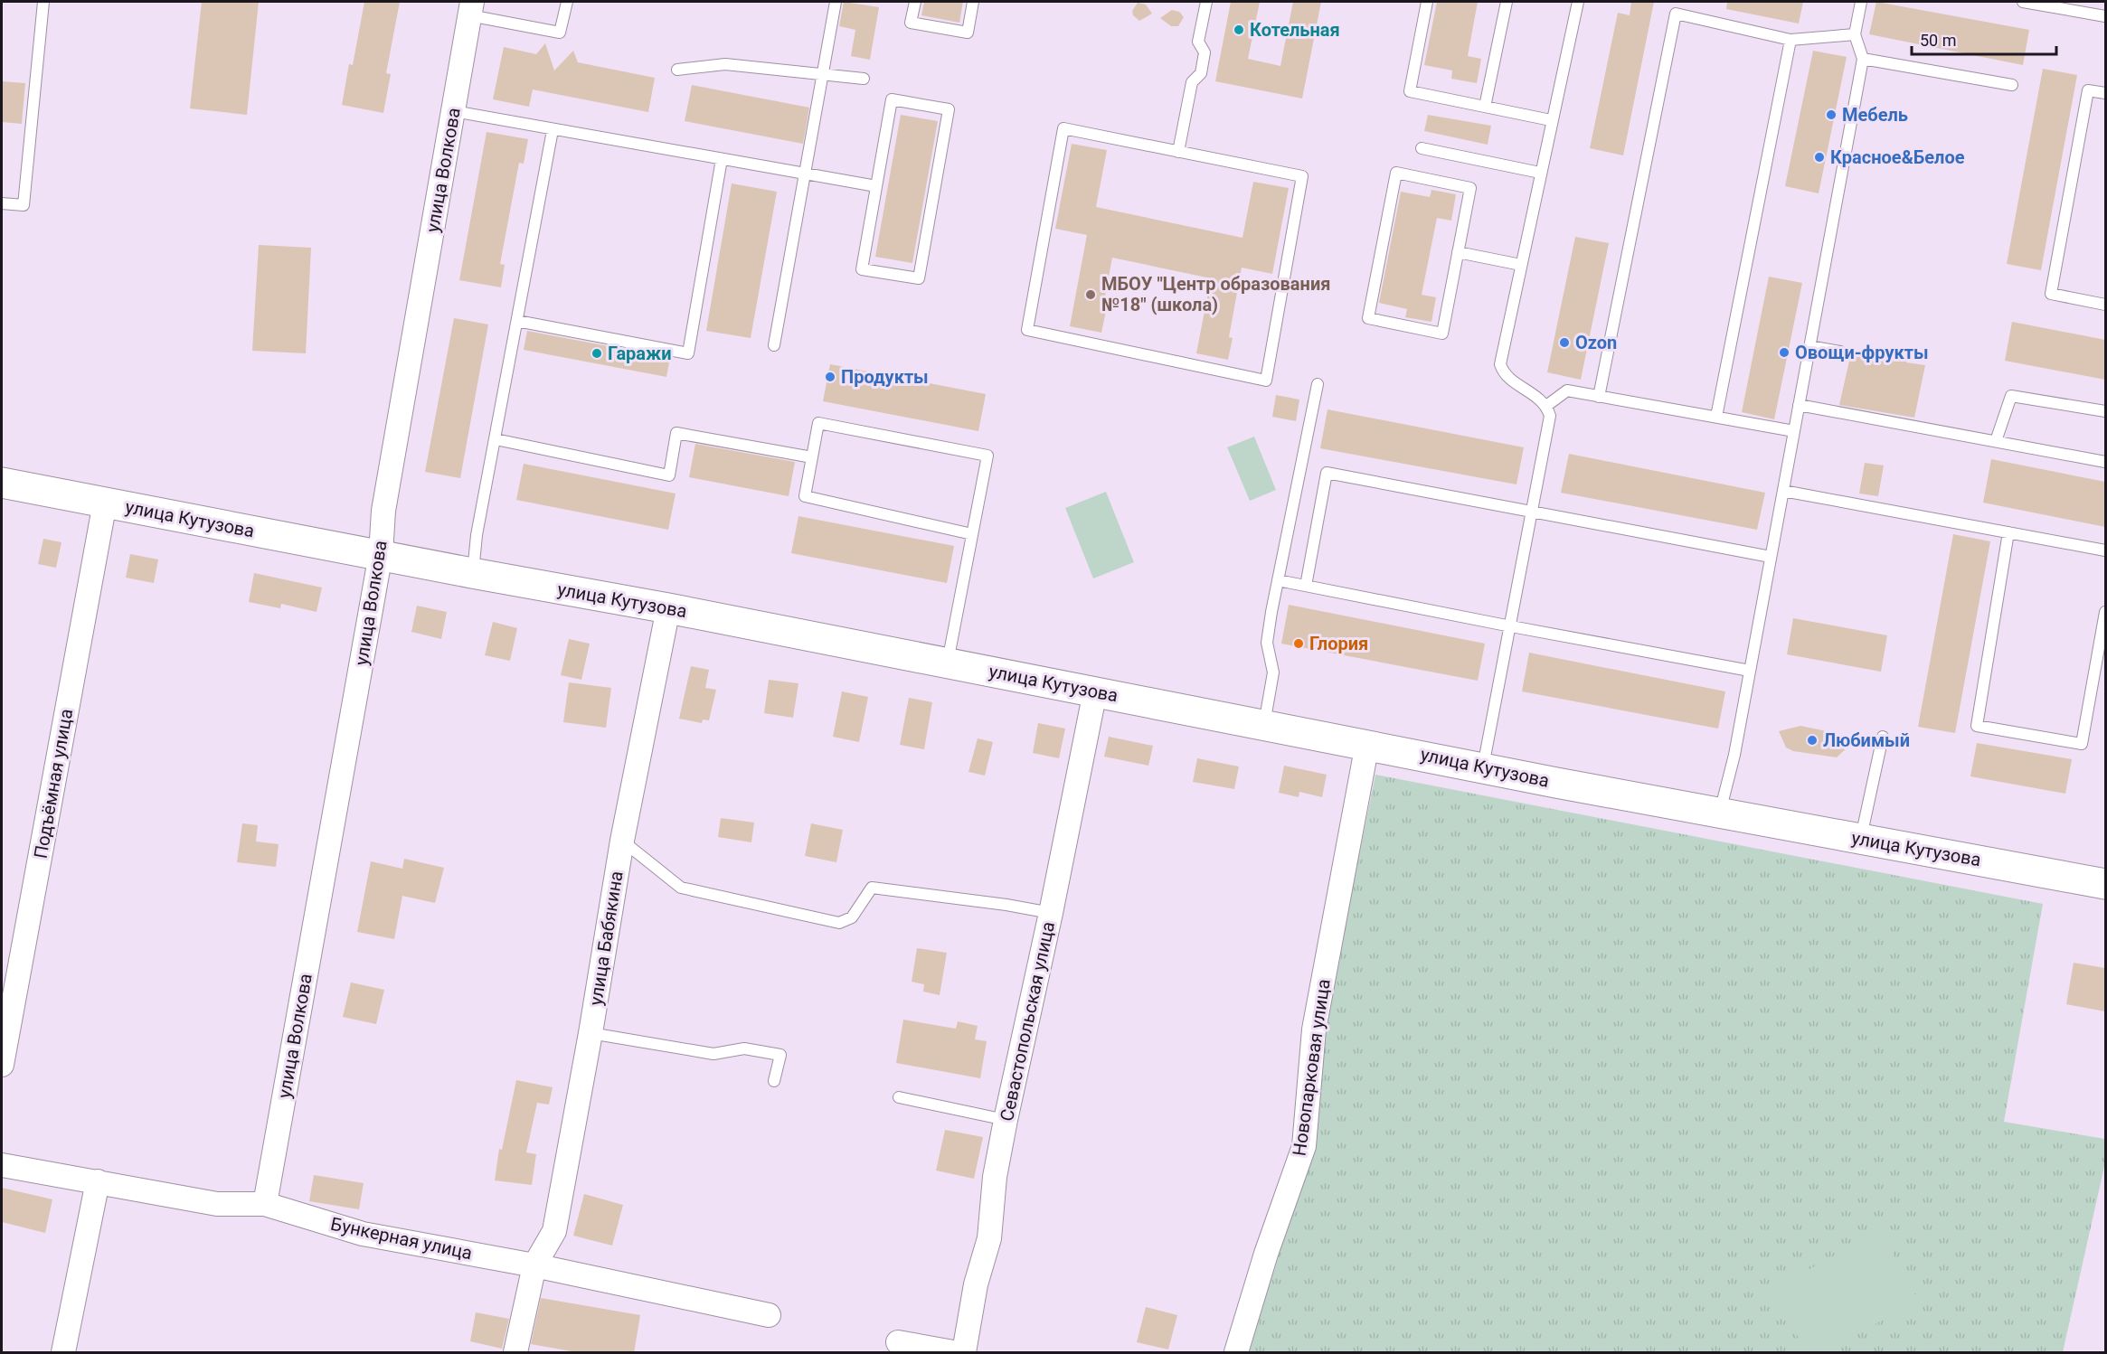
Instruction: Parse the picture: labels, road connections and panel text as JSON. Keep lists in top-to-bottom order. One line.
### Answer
{"streets":{"main road":["улица Кутузова"],"street":["улица Волкова","Подъёмная улица","улица Бабякина","Севастопольская улица","Новопарковая улица","Бункерная улица"]},"crossings":[["улица Волкова","улица Кутузова"],["улица Волкова","Бункерная улица"],["улица Кутузова","Подъёмная улица"],["улица Кутузова","улица Бабякина"],["улица Кутузова","Севастопольская улица"],["улица Кутузова","Новопарковая улица"],["улица Бабякина","Бункерная улица"]],"places":["Котельная","Мебель","Красное&Белое","МБОУ \"Центр образования №18\" (школа)","Ozon","Овощи-фрукты","Гаражи","Продукты","Глория","Любимый"],"scale_bar":"50 m"}
